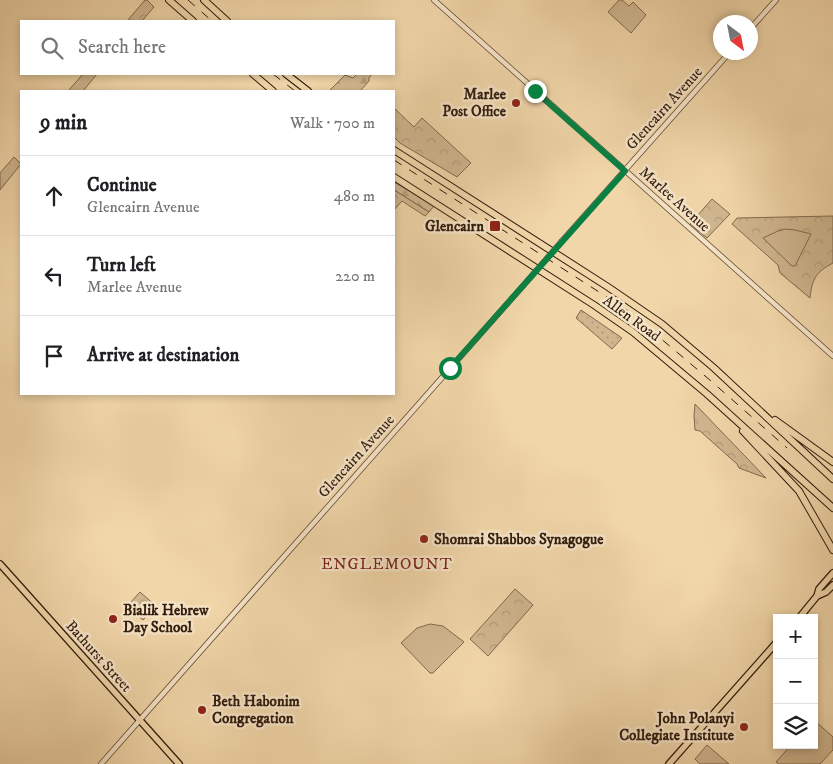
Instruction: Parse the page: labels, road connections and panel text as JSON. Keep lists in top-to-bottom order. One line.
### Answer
{"streets":{"highway":["Allen Road"],"main road":["Bathurst Street"],"street":["Glencairn Avenue","Marlee Avenue"]},"crossings":[["Glencairn Avenue","Marlee Avenue"],["Glencairn Avenue","Bathurst Street"]],"districts":["ENGLEMOUNT"],"places":{"other":["Marlee Post Office","Shomrai Shabbos Synagogue","Bialik Hebrew Day School","Beth Habonim Congregation","John Polanyi Collegiate Institute"],"transit":["Glencairn"]},"north":"bottom right","page":{"search":"Search here","heading":["9 min","Walk · 700 m"],"list":[["Continue","Glencairn Avenue","480 m"],["Turn left","Marlee Avenue","220 m"],"Arrive at destination"],"map_buttons":["+","−"]}}
